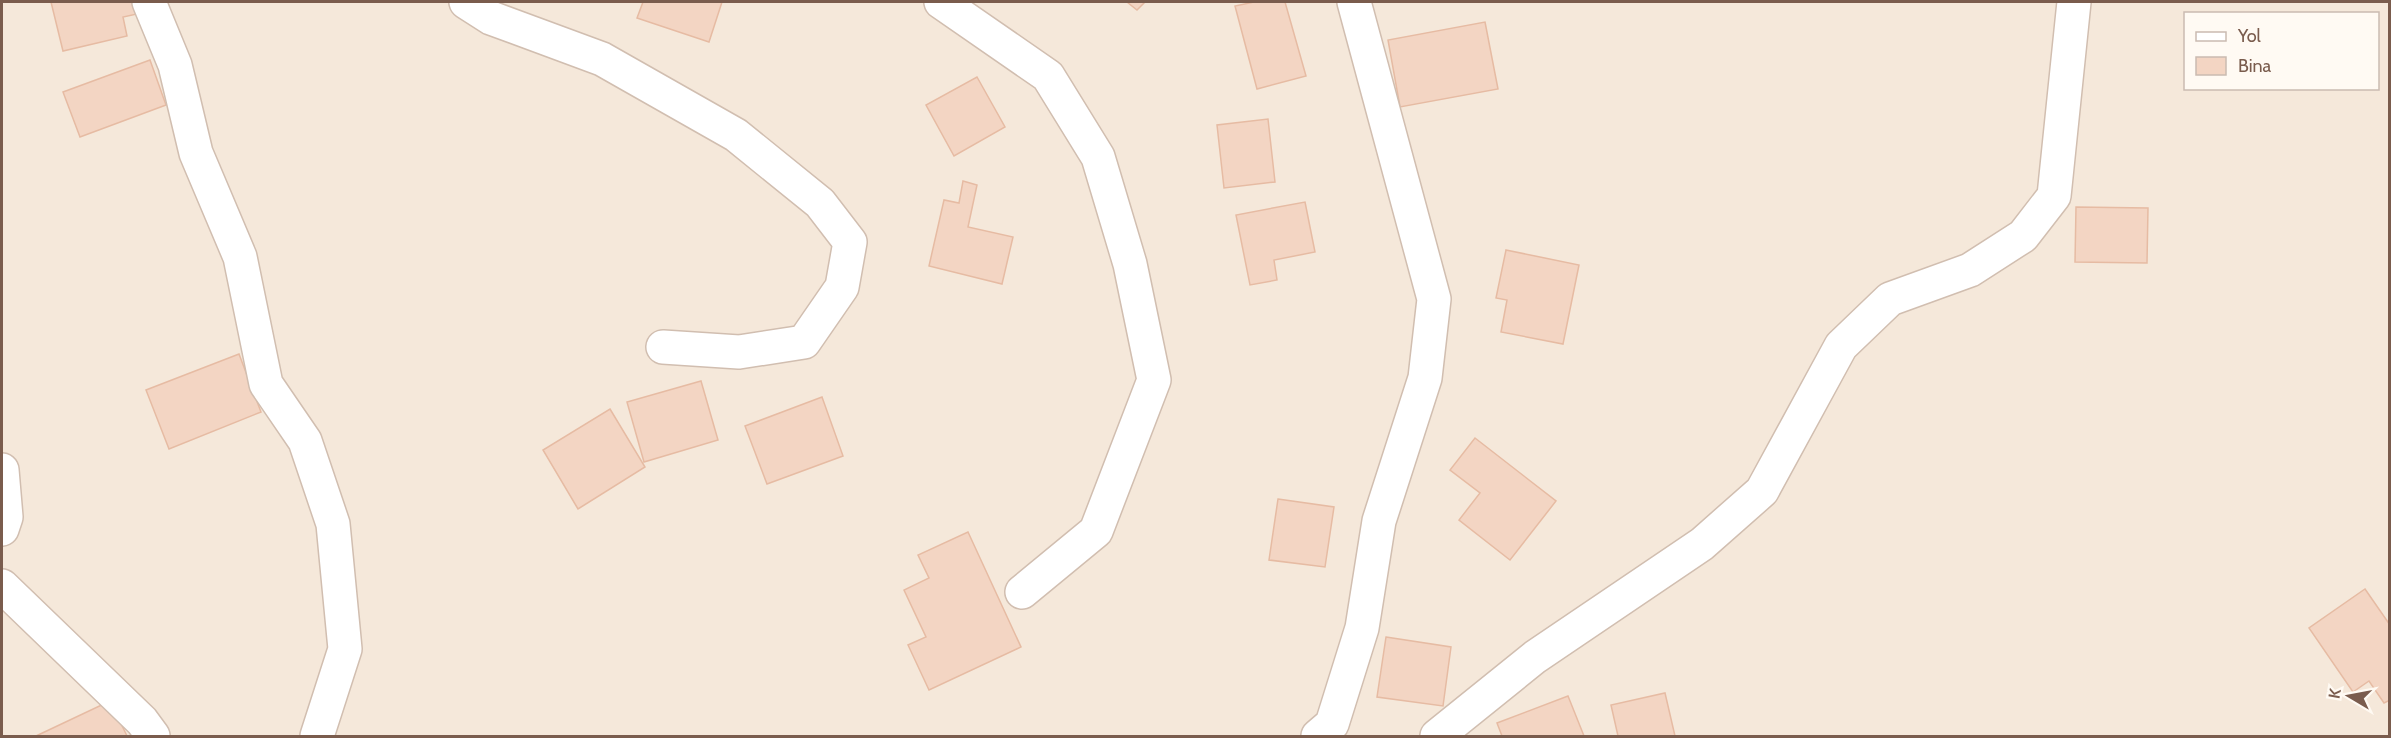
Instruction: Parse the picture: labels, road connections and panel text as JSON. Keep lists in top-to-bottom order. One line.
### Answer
{"legend":["Yol","Bina"],"north":"left"}
